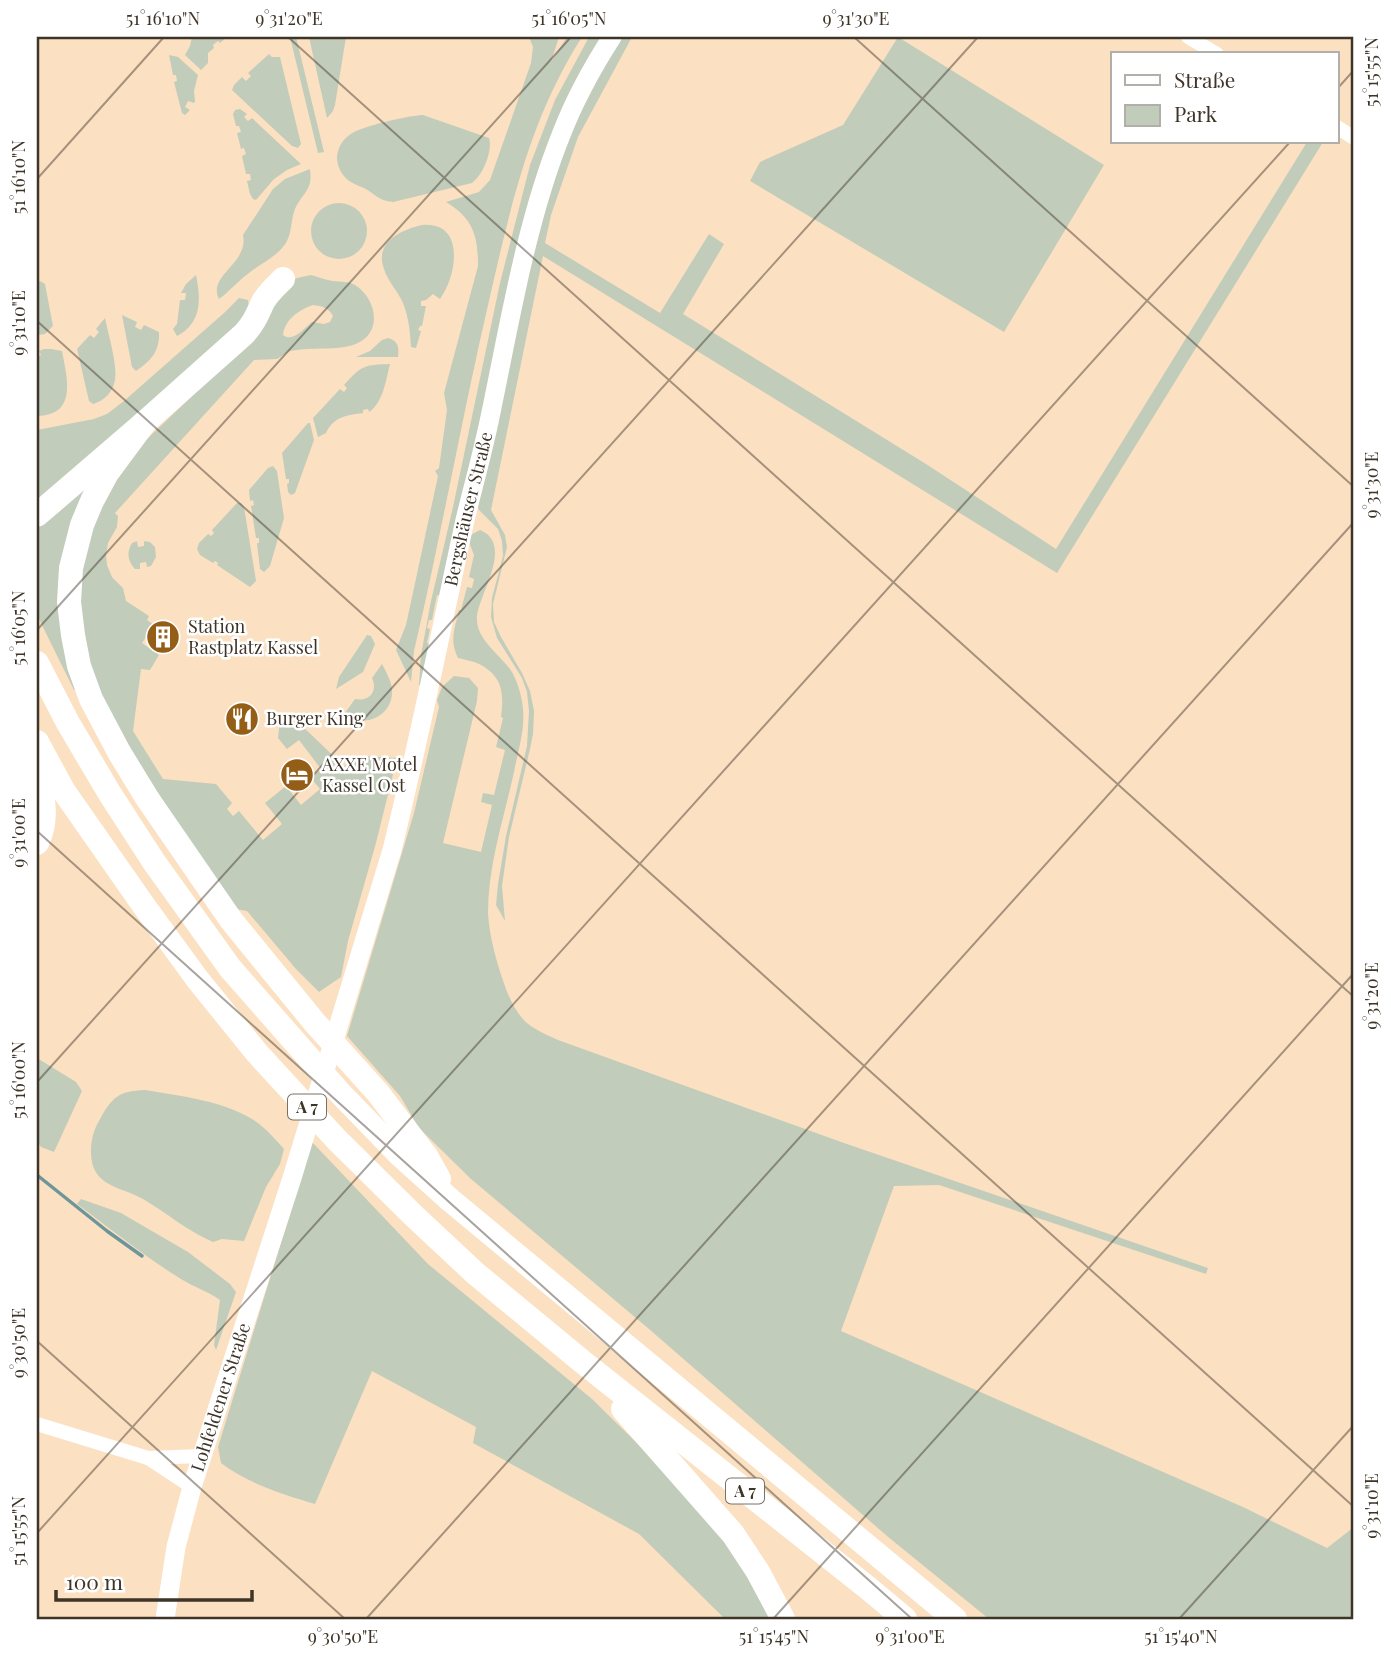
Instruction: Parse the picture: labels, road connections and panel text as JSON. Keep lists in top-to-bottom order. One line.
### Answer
{"streets":{"highway":["A 7"],"main road":["Bergshäuser Straße","Lohfeldener Straße"]},"crossings":[["Bergshäuser Straße","Lohfeldener Straße"]],"places":{"building":["Station Rastplatz Kassel"],"restaurant":["Burger King"],"hotel":["AXXE Motel Kassel Ost"]},"legend":["Straße","Park"],"scale_bar":"100 m","coordinates":["51°16'10\"N","9°31'20\"E","51°16'05\"N","9°31'30\"E","51°15'55\"N","9°31'10\"E","9°31'00\"E","51°16'00\"N","9°30'50\"E","51°15'45\"N","51°15'40\"N"]}
